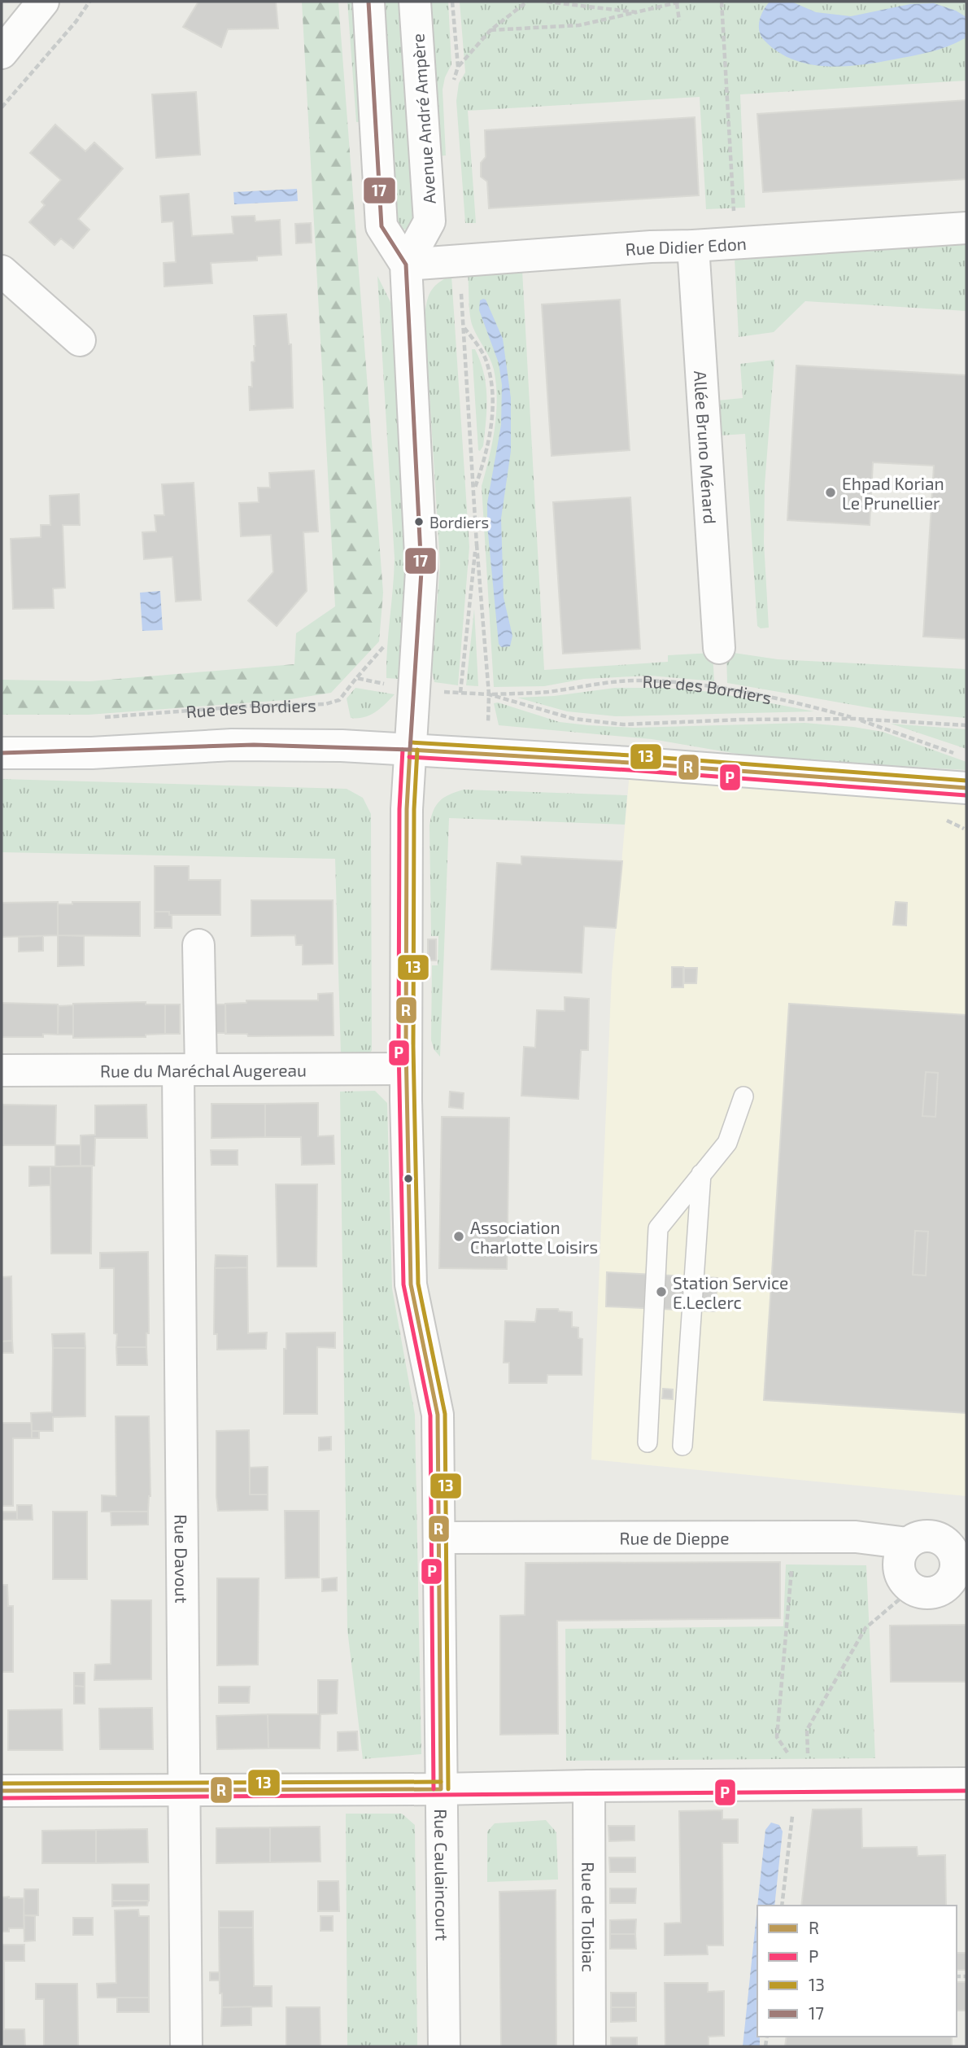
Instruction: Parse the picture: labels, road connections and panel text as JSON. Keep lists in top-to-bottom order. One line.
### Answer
{"streets":{"street":["Avenue André Ampère","Rue Didier Edon","Allée Bruno Ménard","Rue du Maréchal Augereau","Rue de Dieppe","Rue Davout","Rue Caulaincourt","Rue de Tolbiac"],"path":["Rue des Bordiers"]},"crossings":[["Avenue André Ampère","Rue Didier Edon"],["Rue Didier Edon","Allée Bruno Ménard"],["Rue du Maréchal Augereau","Rue Davout"],["Rue du Maréchal Augereau","Rue Caulaincourt"],["Rue de Dieppe","Rue Caulaincourt"]],"places":["Ehpad Korian Le Prunellier","Bordiers","Association Charlotte Loisirs","Station Service E.Leclerc"],"lines":["transit line 17","transit line 13","transit line R","transit line P"],"legend":["R","P","13","17"]}
